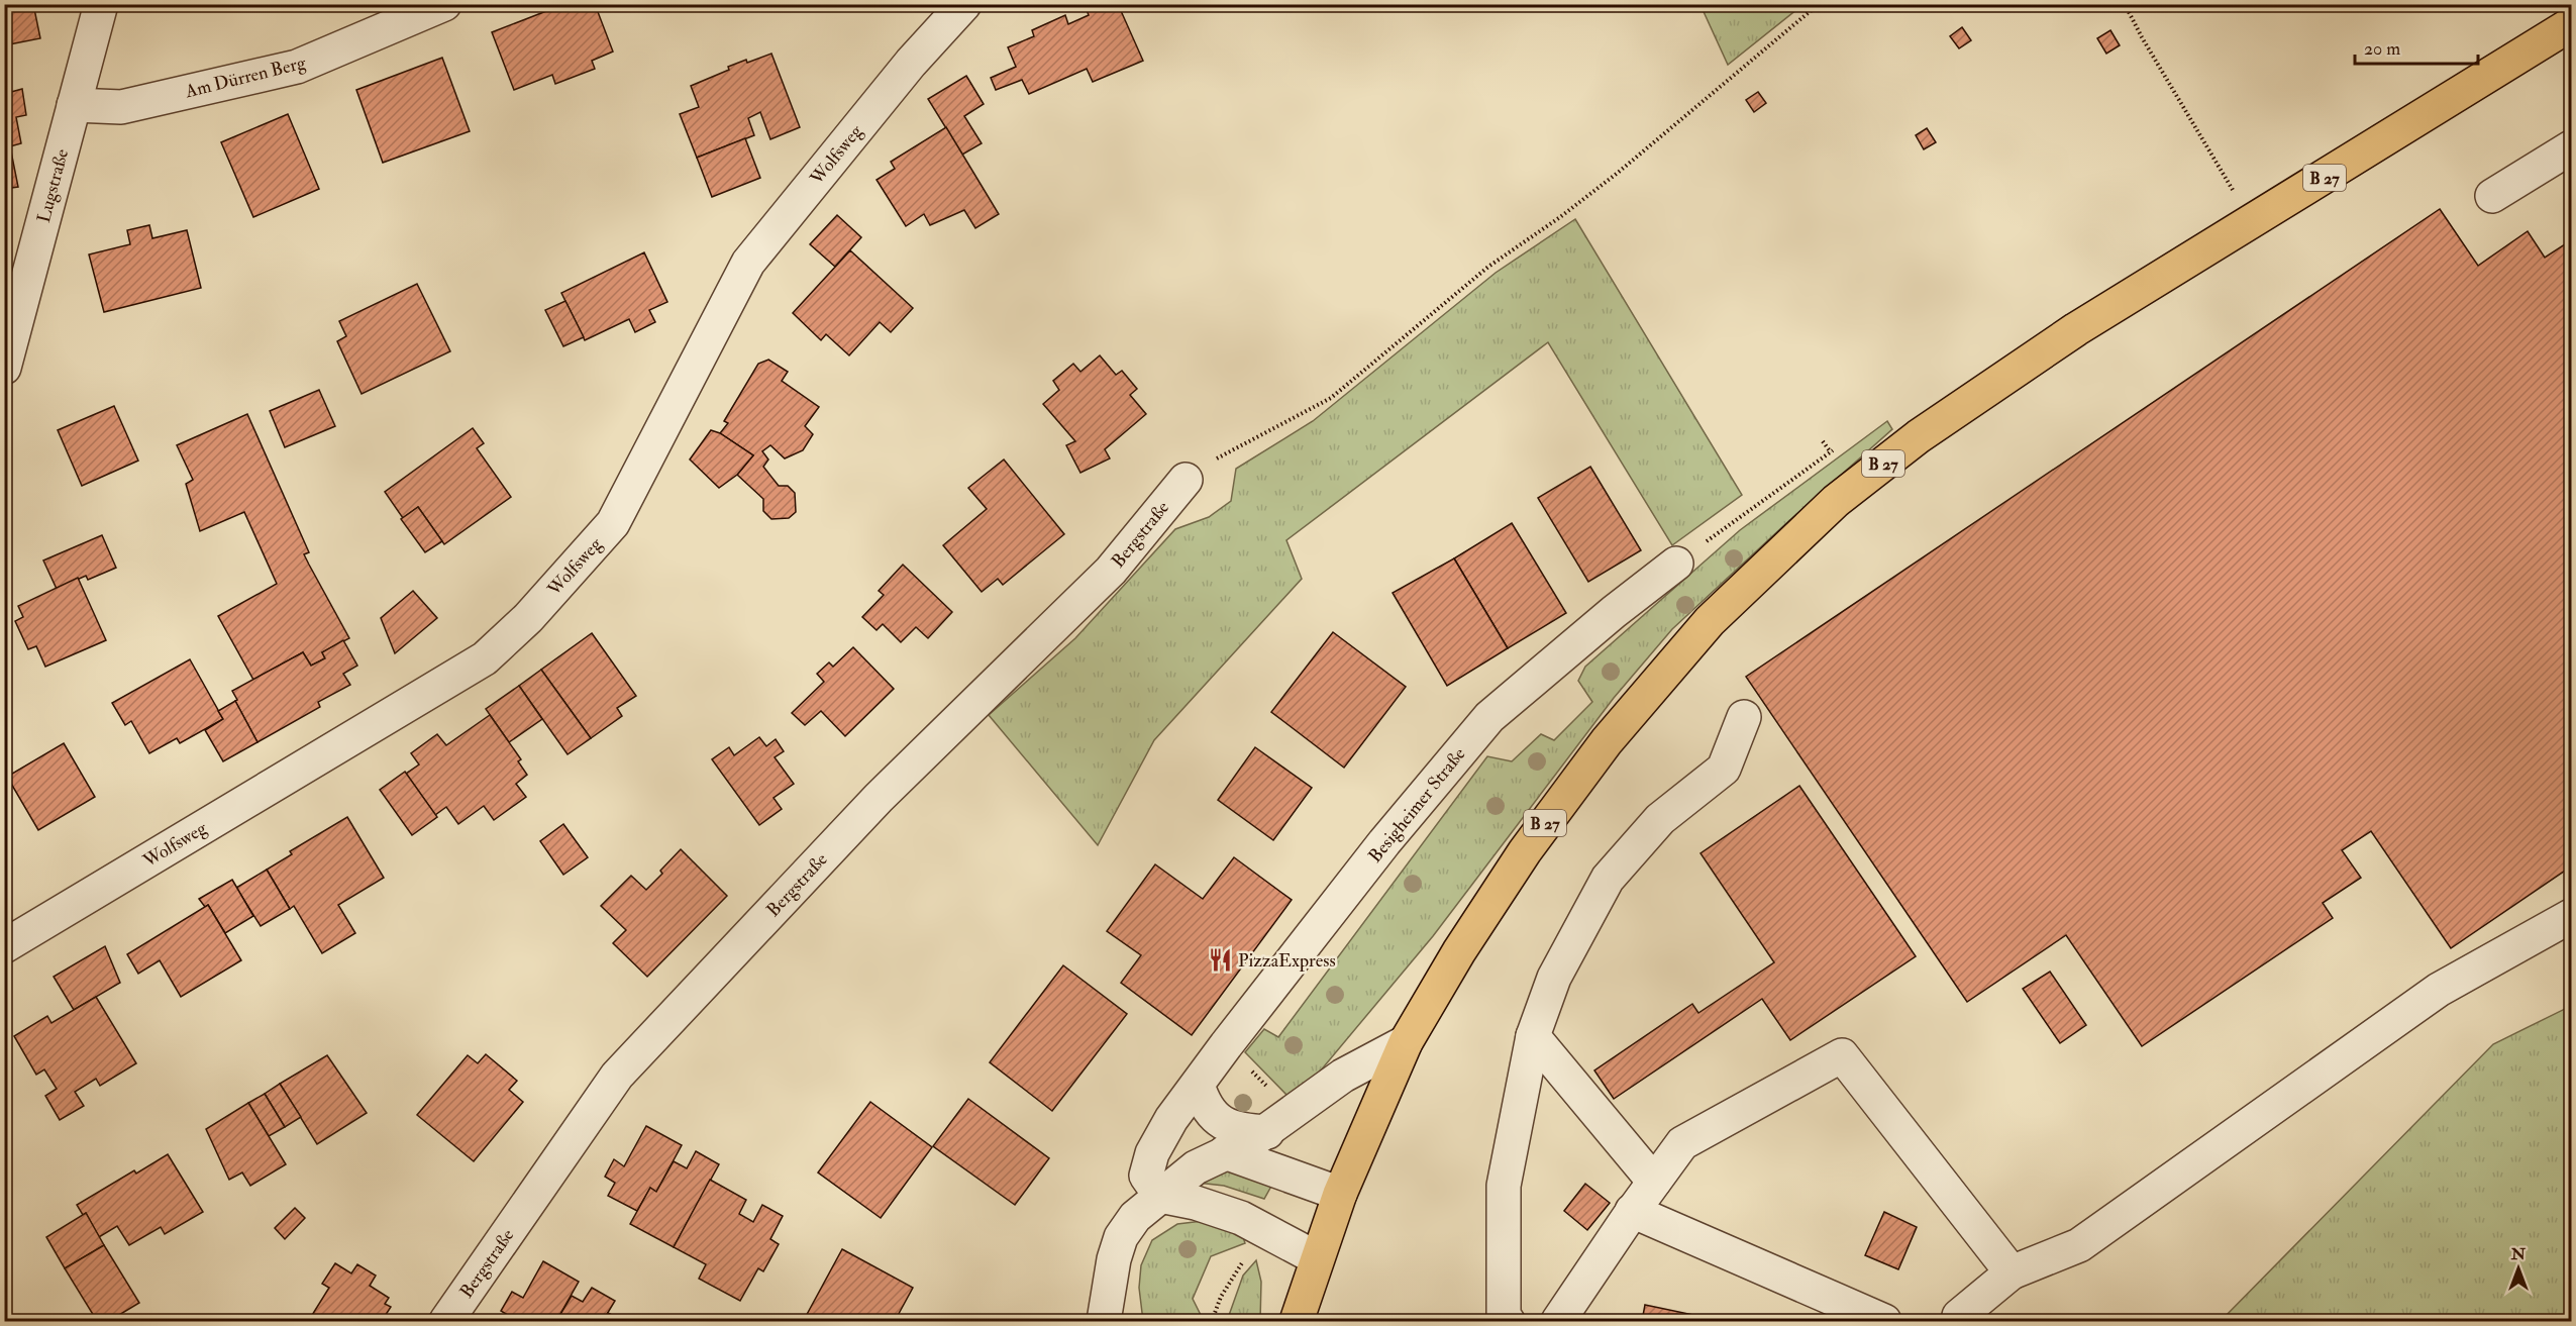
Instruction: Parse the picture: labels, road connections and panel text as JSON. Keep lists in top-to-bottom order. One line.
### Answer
{"streets":{"main road":["B 27"],"street":["Am Dürren Berg","Wolfsweg","Lugstraße","Bergstraße","Besigheimer Straße"]},"crossings":[["Am Dürren Berg","Lugstraße"]],"places":{"restaurant":["PizzaExpress"]},"scale_bar":"20 m","north":"top"}
